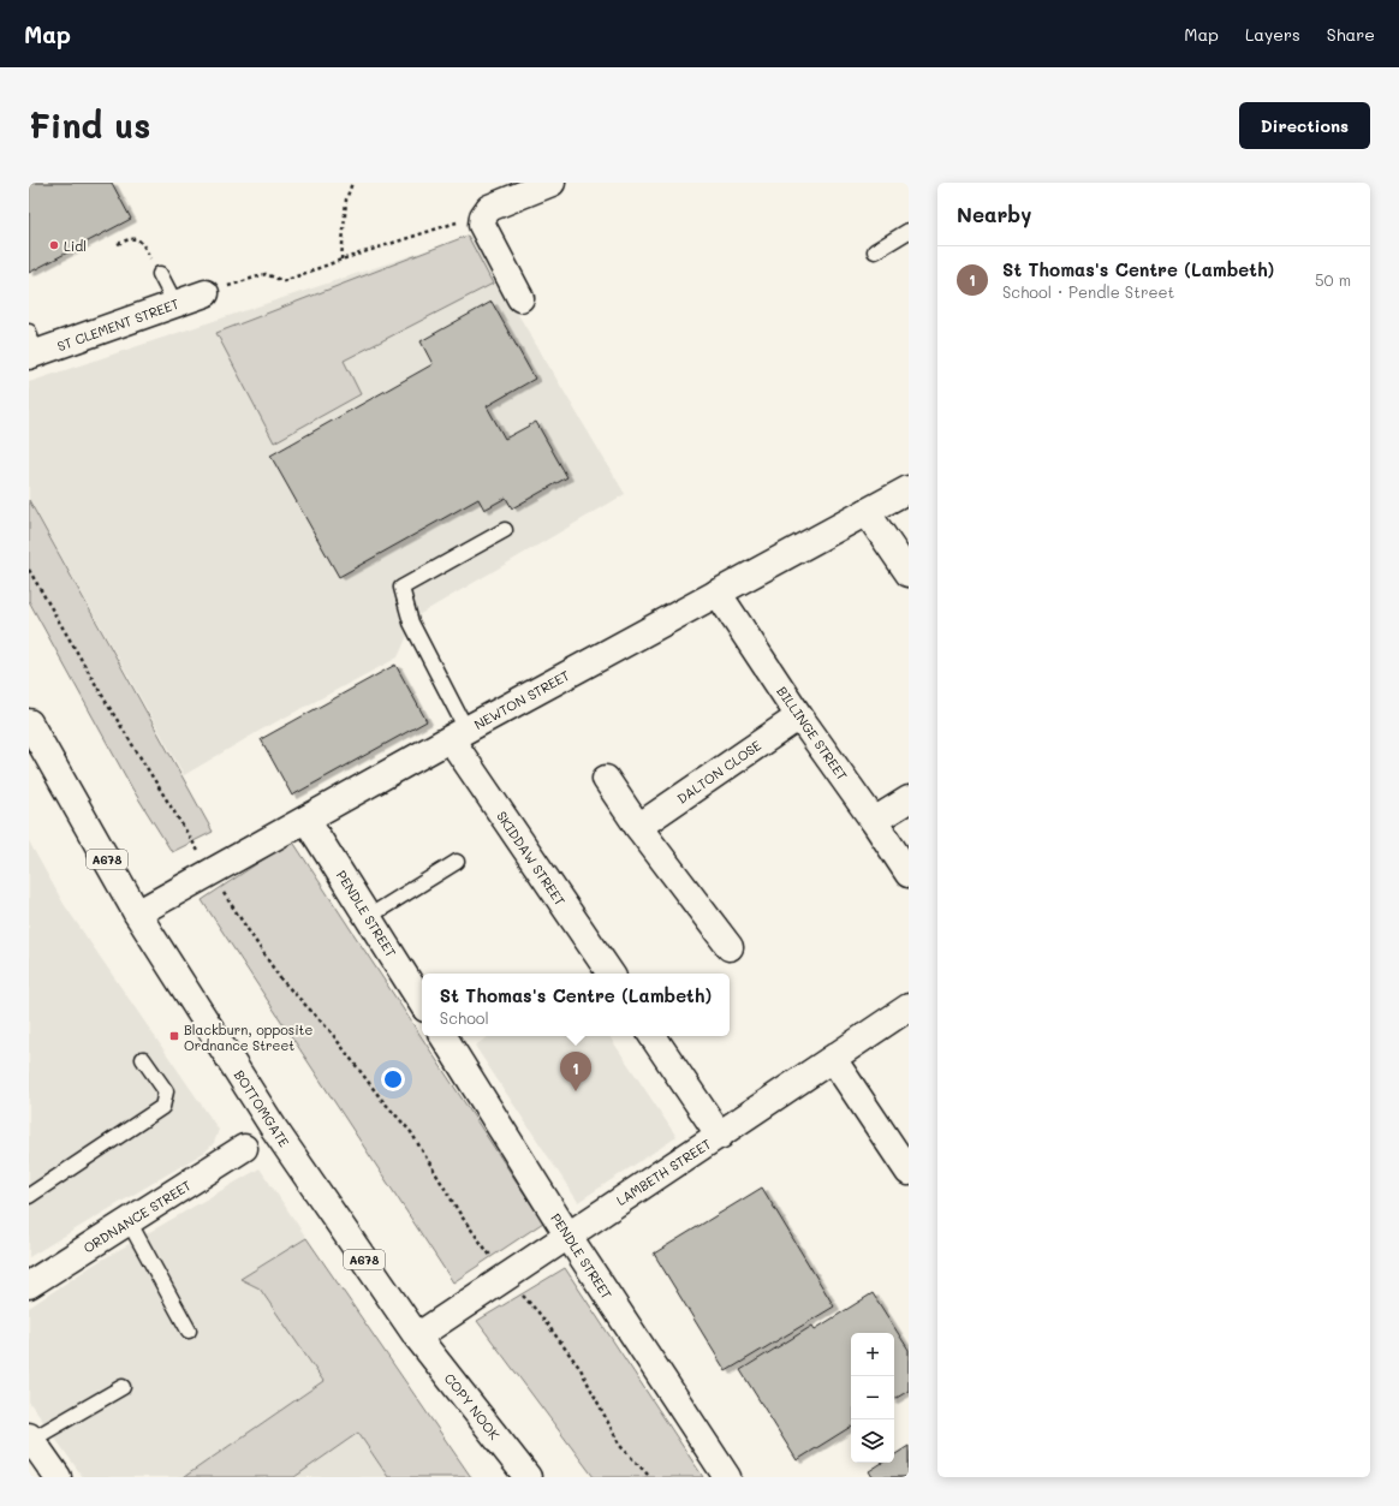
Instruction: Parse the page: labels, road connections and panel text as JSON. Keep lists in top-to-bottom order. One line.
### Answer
{"streets":{"main road":["ST CLEMENT STREET","NEWTON STREET","BILLINGE STREET","DALTON CLOSE","SKIDDAW STREET","A678","PENDLE STREET","BOTTOMGATE","LAMBETH STREET","ORDNANCE STREET","COPY NOOK"]},"crossings":[["NEWTON STREET","BILLINGE STREET"],["NEWTON STREET","SKIDDAW STREET"],["NEWTON STREET","PENDLE STREET"],["NEWTON STREET","BOTTOMGATE"],["BILLINGE STREET","DALTON CLOSE"],["PENDLE STREET","LAMBETH STREET"],["BOTTOMGATE","LAMBETH STREET"],["BOTTOMGATE","COPY NOOK"],["LAMBETH STREET","COPY NOOK"]],"places":{"other":["Lidl"],"transit":["Blackburn, opposite Ordnance Street"]},"page":{"header":"Map","nav":["Map","Layers","Share"],"buttons":"Directions","title":"Find us","heading":"Nearby","list":[{"mark":"1","name":"St Thomas's Centre (Lambeth)","note":"School · Pendle Street","value":"50 m"}],"popup":["St Thomas's Centre (Lambeth)","School"],"pins":"1","map_buttons":["+","−"]}}
